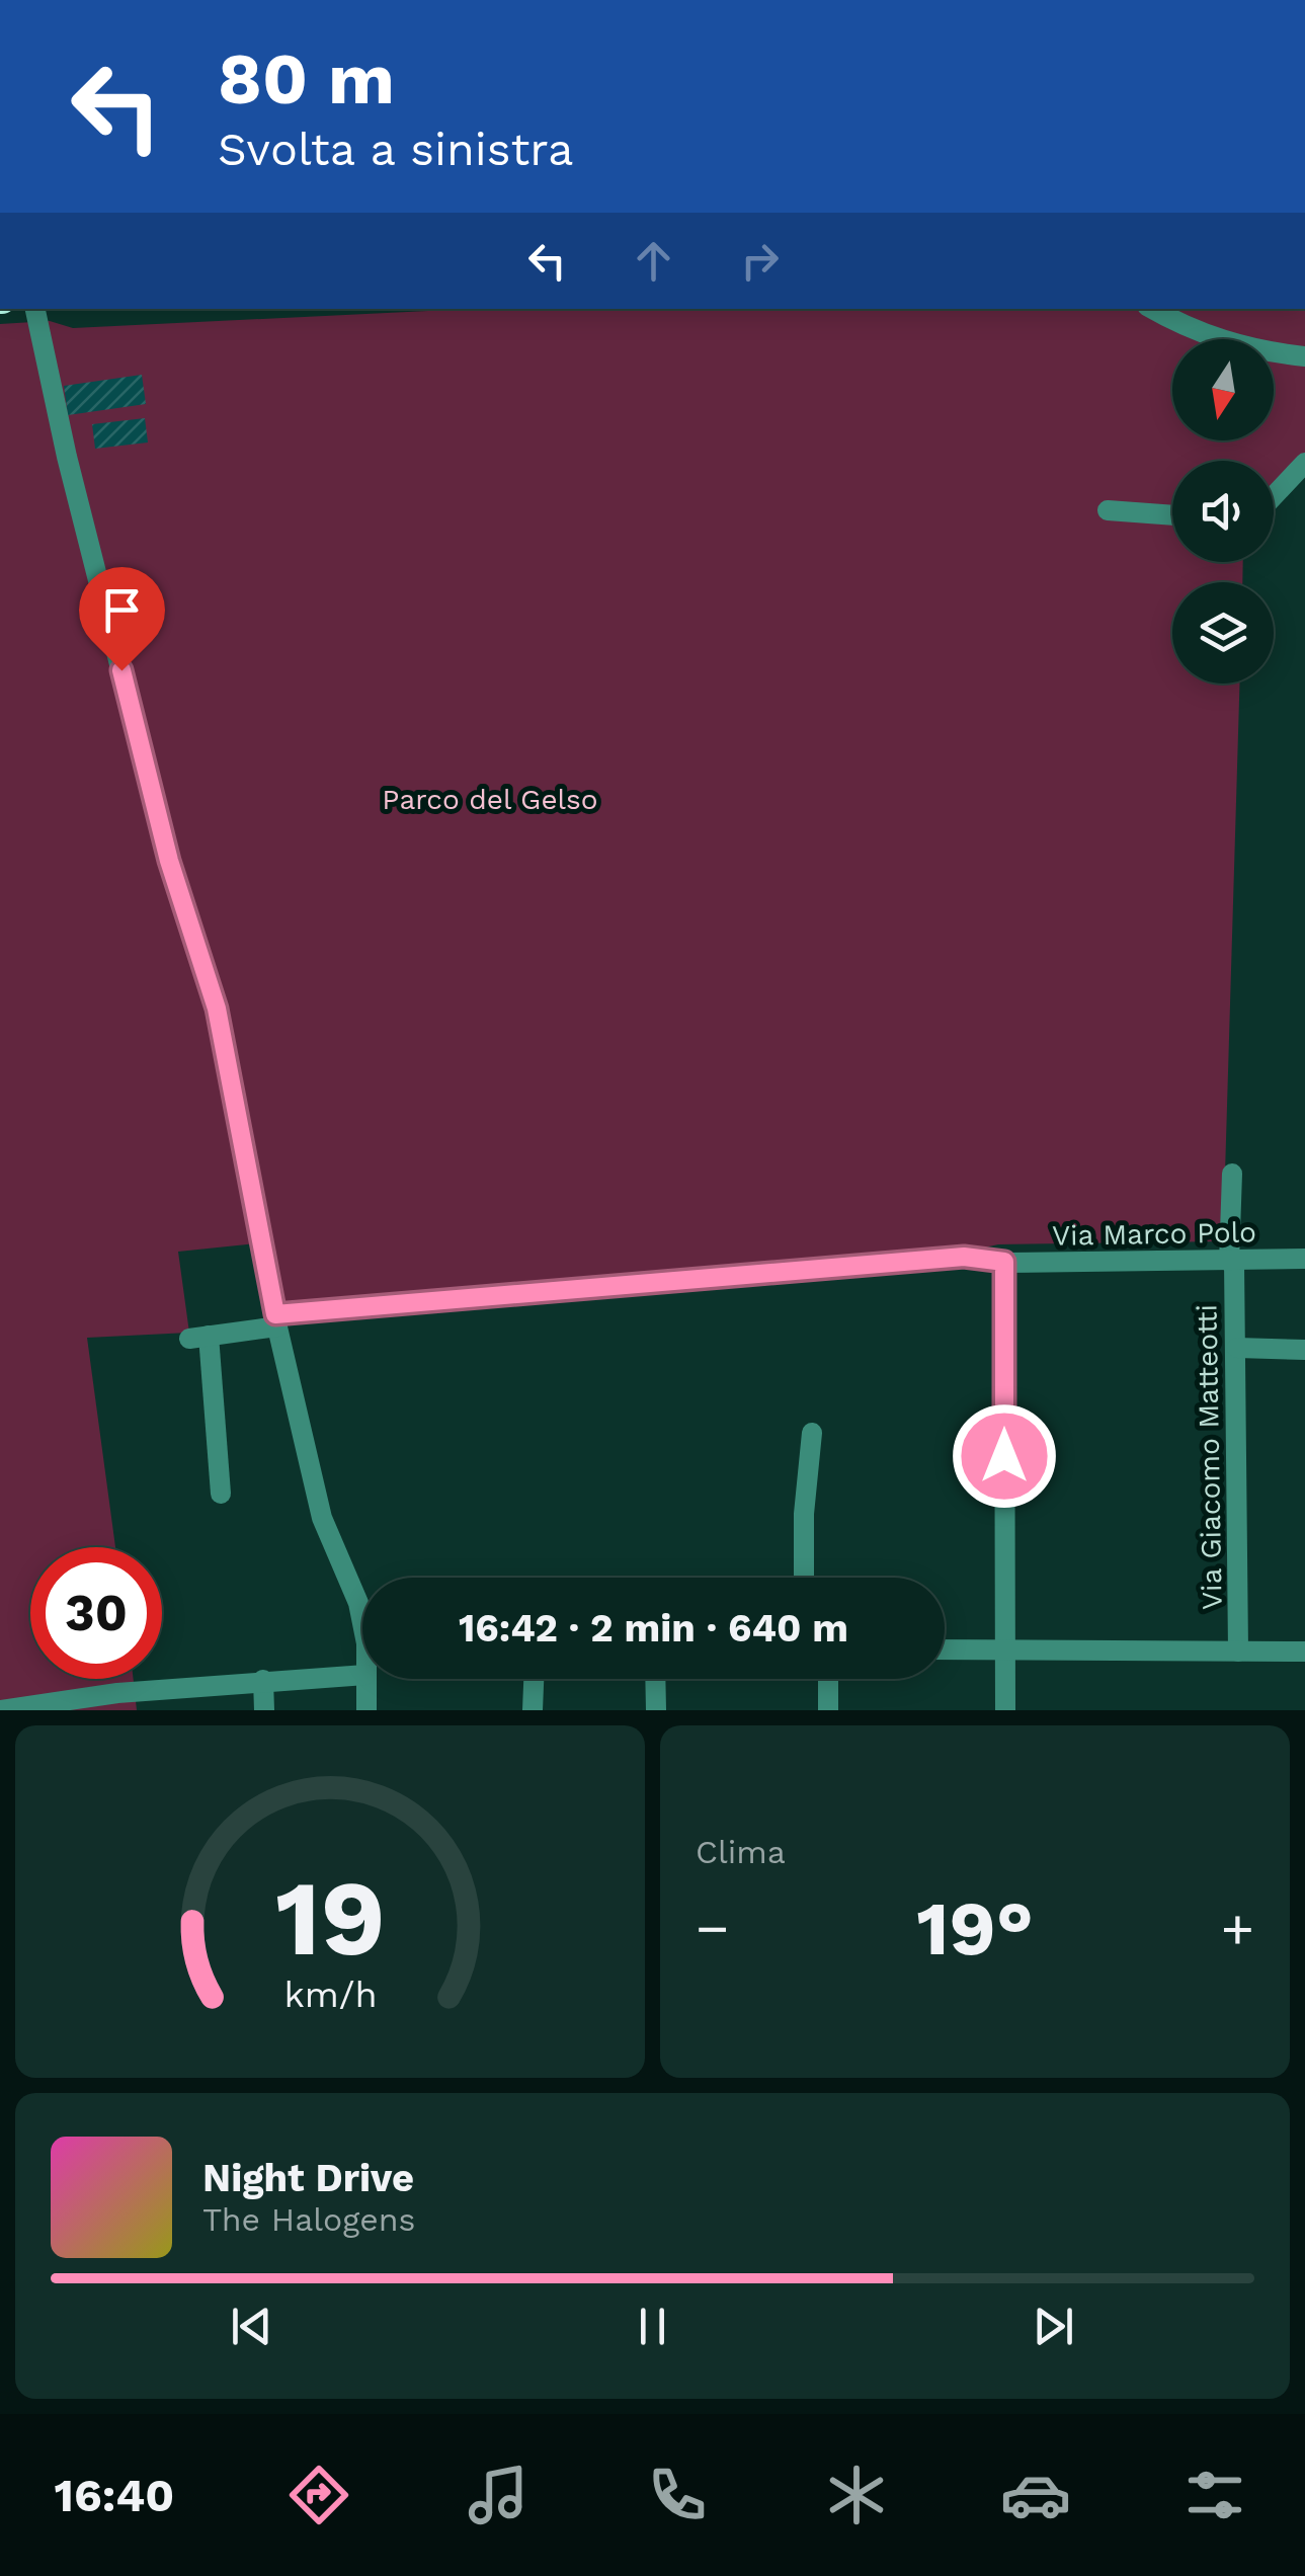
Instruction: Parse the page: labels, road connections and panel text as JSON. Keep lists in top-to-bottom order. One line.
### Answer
{"streets":{"street":["Via Marco Polo","Via Giacomo Matteotti"]},"crossings":[["Via Marco Polo","Via Giacomo Matteotti"]],"parks":["Parco del Gelso"],"north":"bottom","page":{"turn":["80 m","Svolta a sinistra"],"limit":"30","trip":"16:42 · 2 min · 640 m","tile":"Clima","heat":["−","19°","+"],"song":["Night Drive","The Halogens"],"tabs":"16:40","gauge":["19","km/h"]}}
